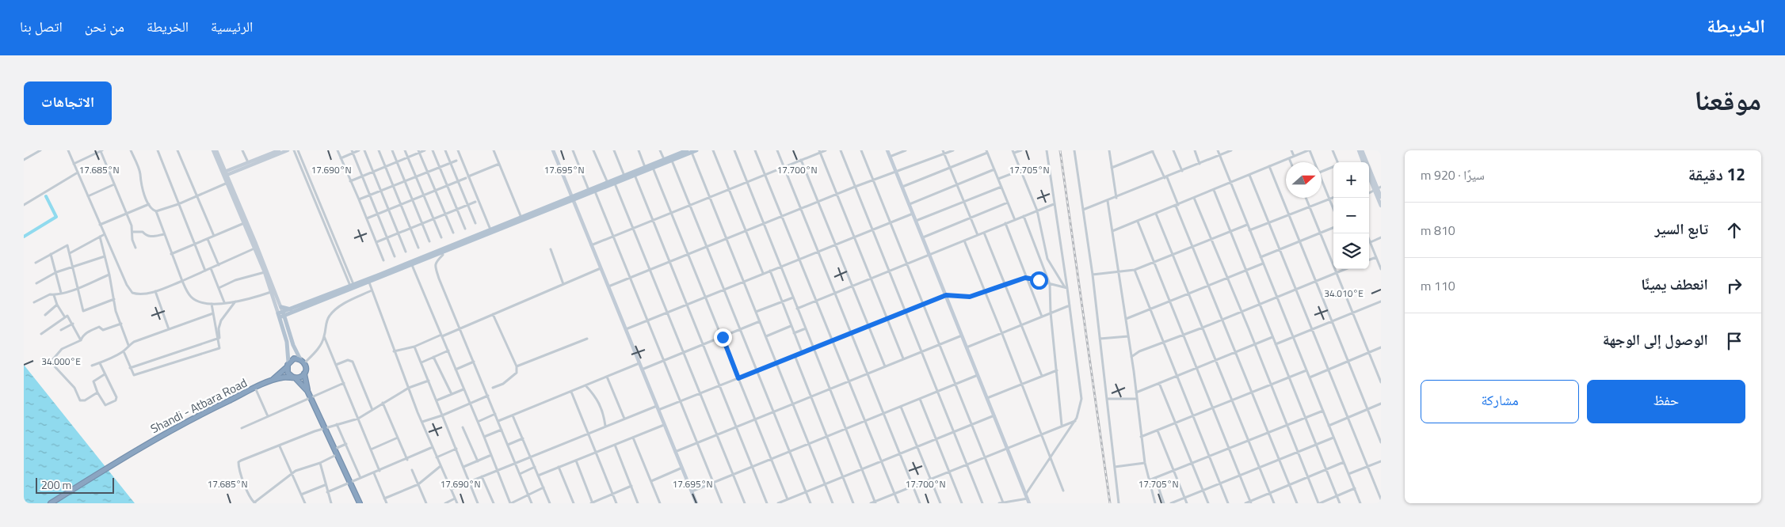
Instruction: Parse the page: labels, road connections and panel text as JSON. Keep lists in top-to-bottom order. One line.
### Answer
{"streets":{"highway":["Shandi - Atbara Road"]},"scale_bar":"200 m","north":"right","page":{"header":"الخريطة","nav":["الرئيسية","الخريطة","من نحن","اتصل بنا"],"title":"موقعنا","buttons":["الاتجاهات",["حفظ","مشاركة"]],"heading":["12 دقيقة","سيرًا · 920 m"],"map_buttons":["+","−"],"list":[["تابع السير","810 m"],["انعطف يمينًا","110 m"],"الوصول إلى الوجهة"],"scale":"200 m"},"coordinates":["17.705°N","17.685°N","17.690°N","17.695°N","17.700°N","34.010°E","34.000°E"]}
